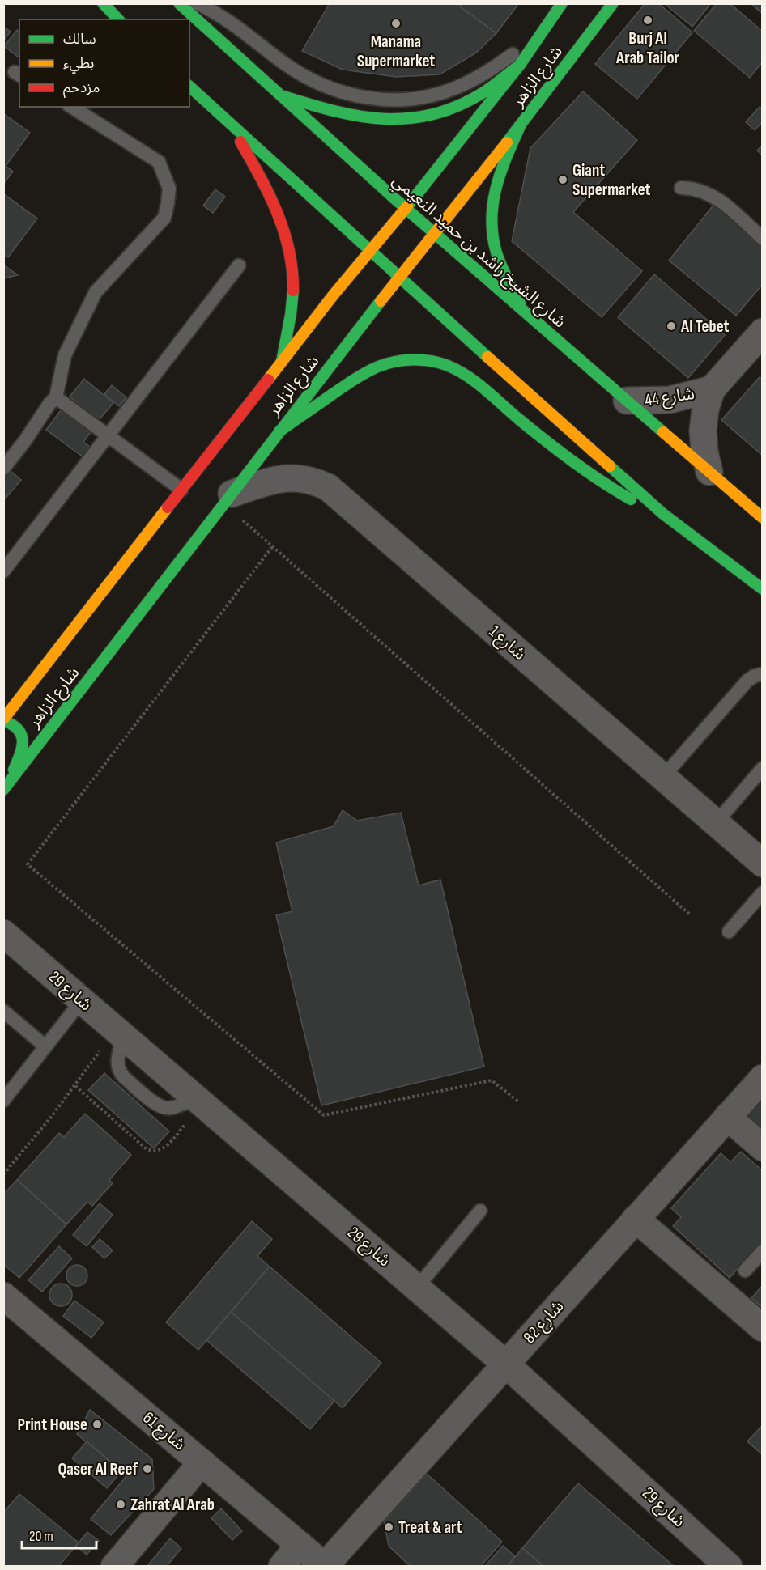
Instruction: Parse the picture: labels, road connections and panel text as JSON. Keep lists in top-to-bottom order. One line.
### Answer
{"streets":{"main road":["شارع الزاهر","شارع الشيخ راشد بن حميد النعيمي"],"street":["شارع 44","شارع 1","شارع 29","شارع 82","شارع 61"]},"crossings":[["شارع الزاهر","شارع الشيخ راشد بن حميد النعيمي"],["شارع الزاهر","شارع 1"],["شارع الشيخ راشد بن حميد النعيمي","شارع 44"],["شارع 29","شارع 82"],["شارع 82","شارع 61"]],"places":["Burj Al Arab Tailor","Manama Supermarket","Giant Supermarket","Al Tebet","Print House","Qaser Al Reef","Zahrat Al Arab","Treat & art"],"legend":["سالك","بطيء","مزدحم"],"scale_bar":"20 m"}
